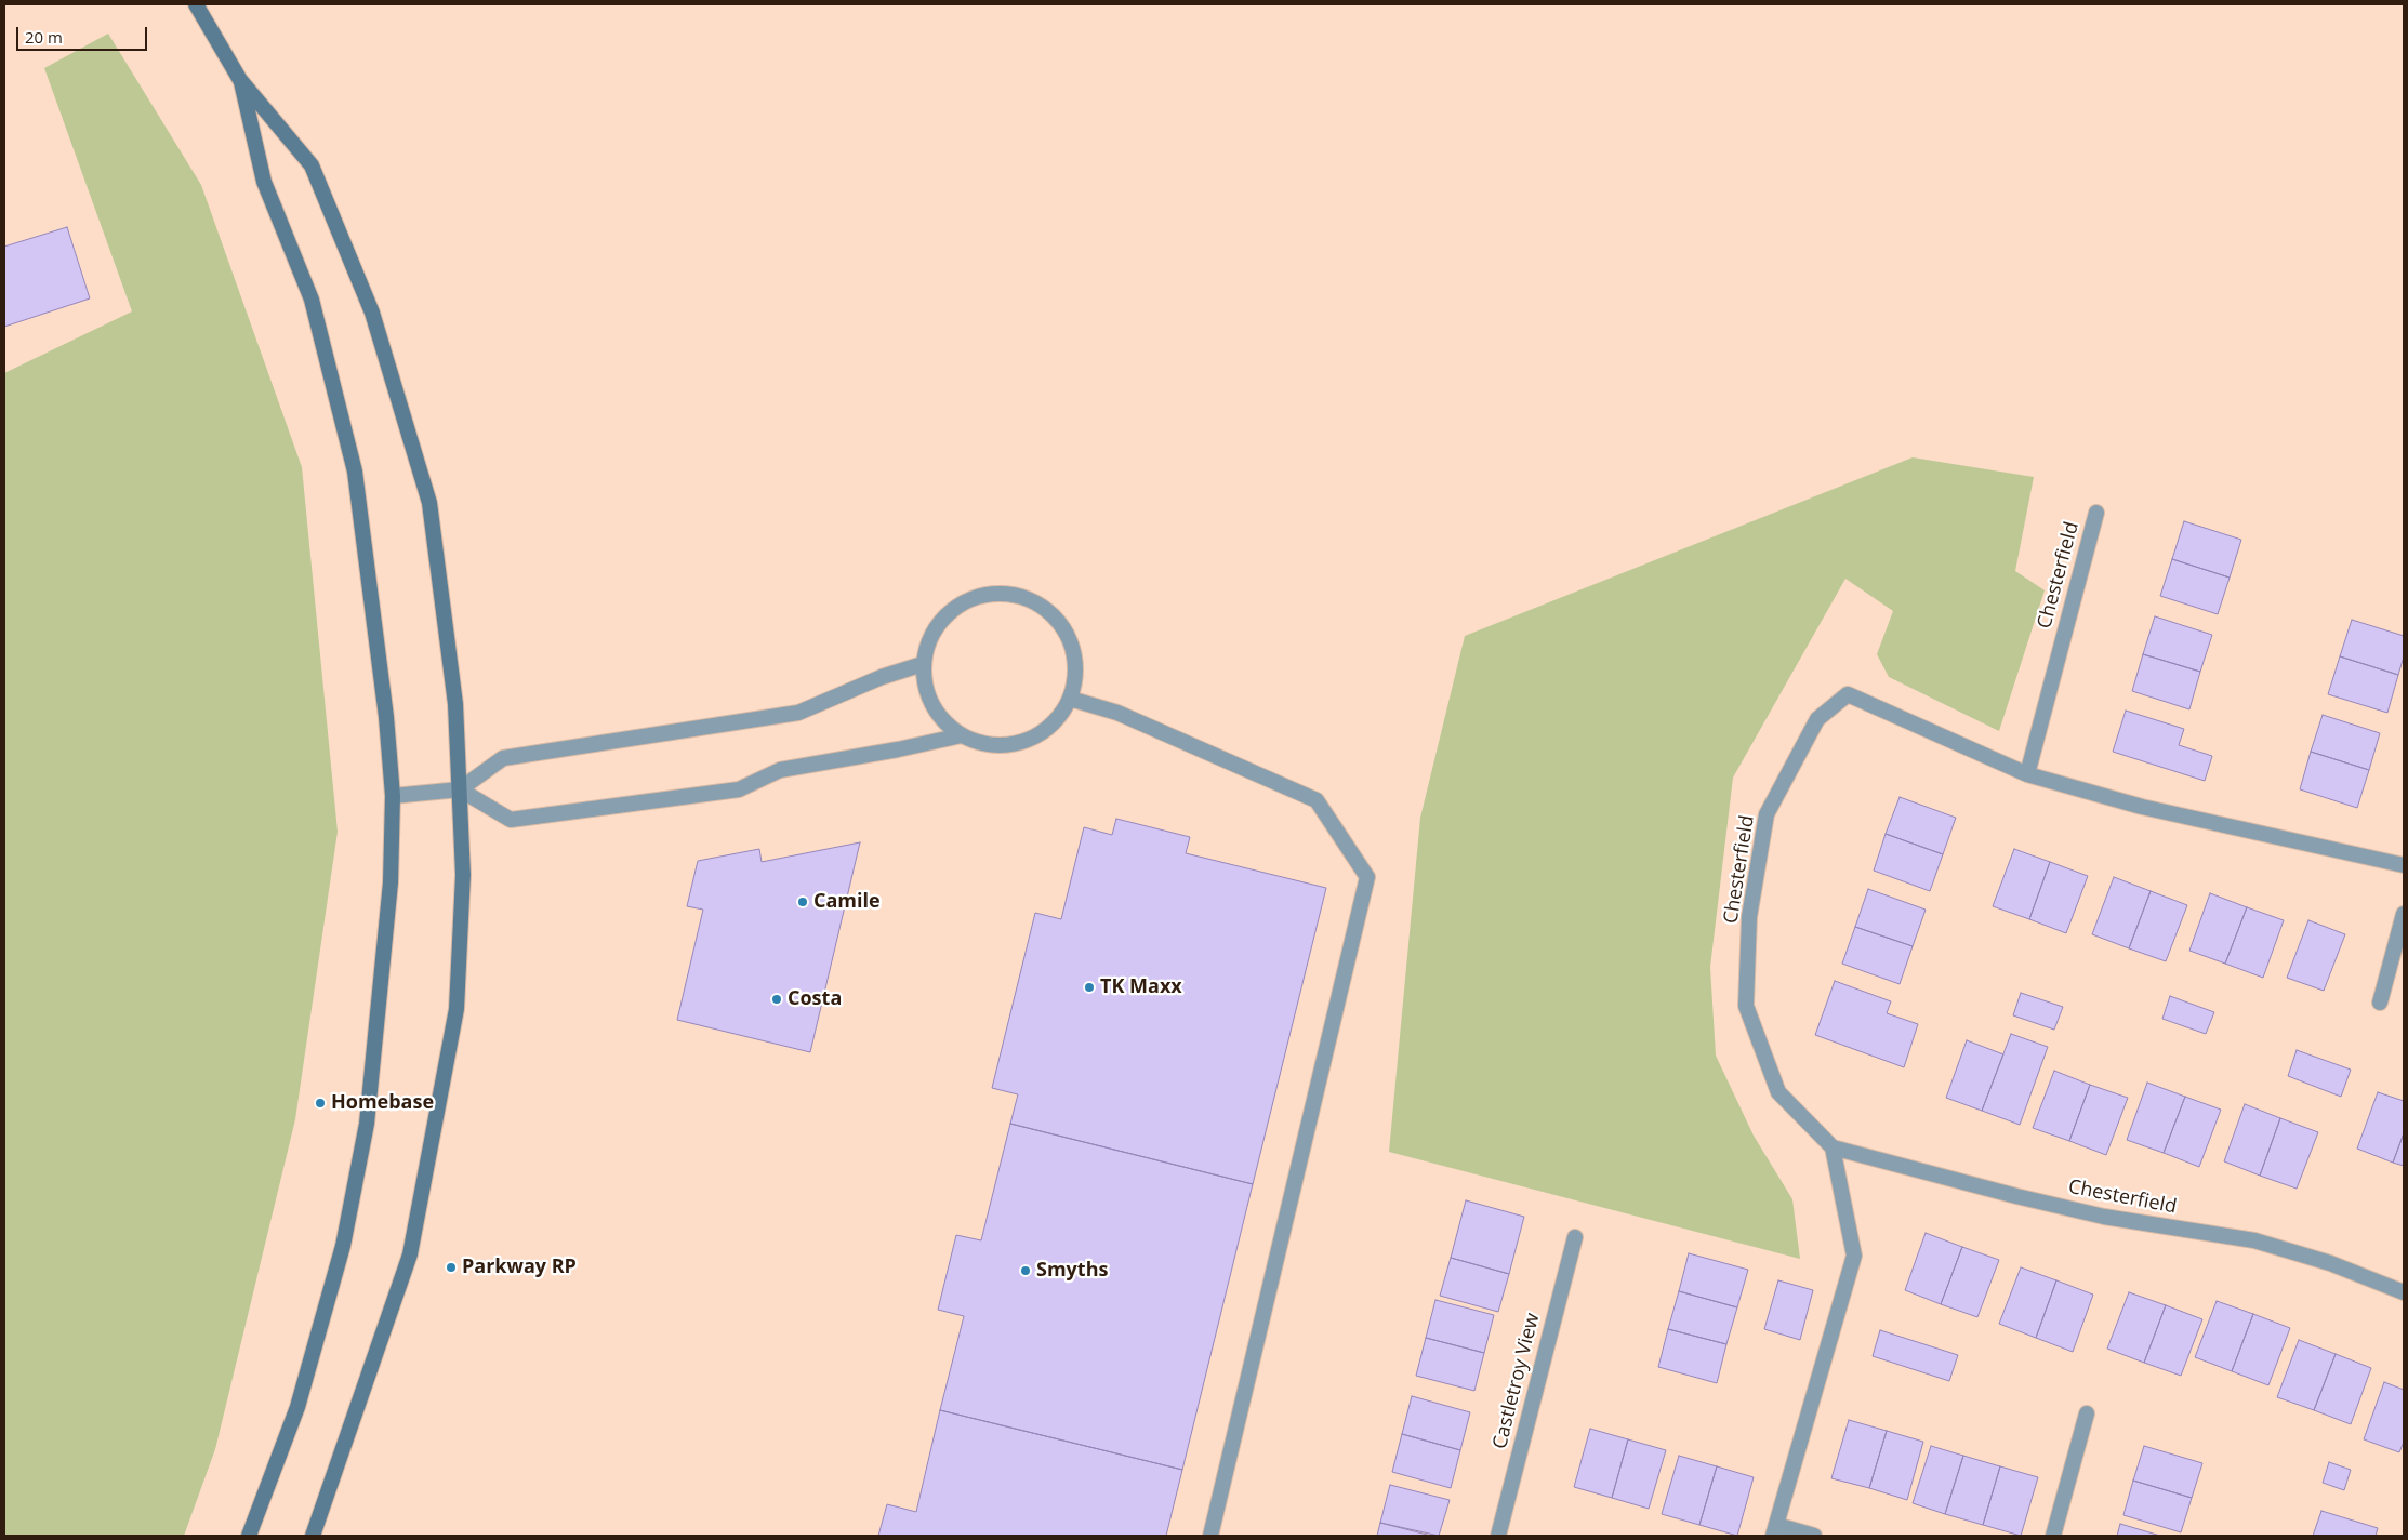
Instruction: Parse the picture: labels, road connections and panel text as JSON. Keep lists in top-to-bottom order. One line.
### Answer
{"streets":{"street":["Chesterfield","Castletroy View"]},"places":["Camile","TK Maxx","Costa","Homebase","Parkway RP","Smyths"],"scale_bar":"20 m"}
